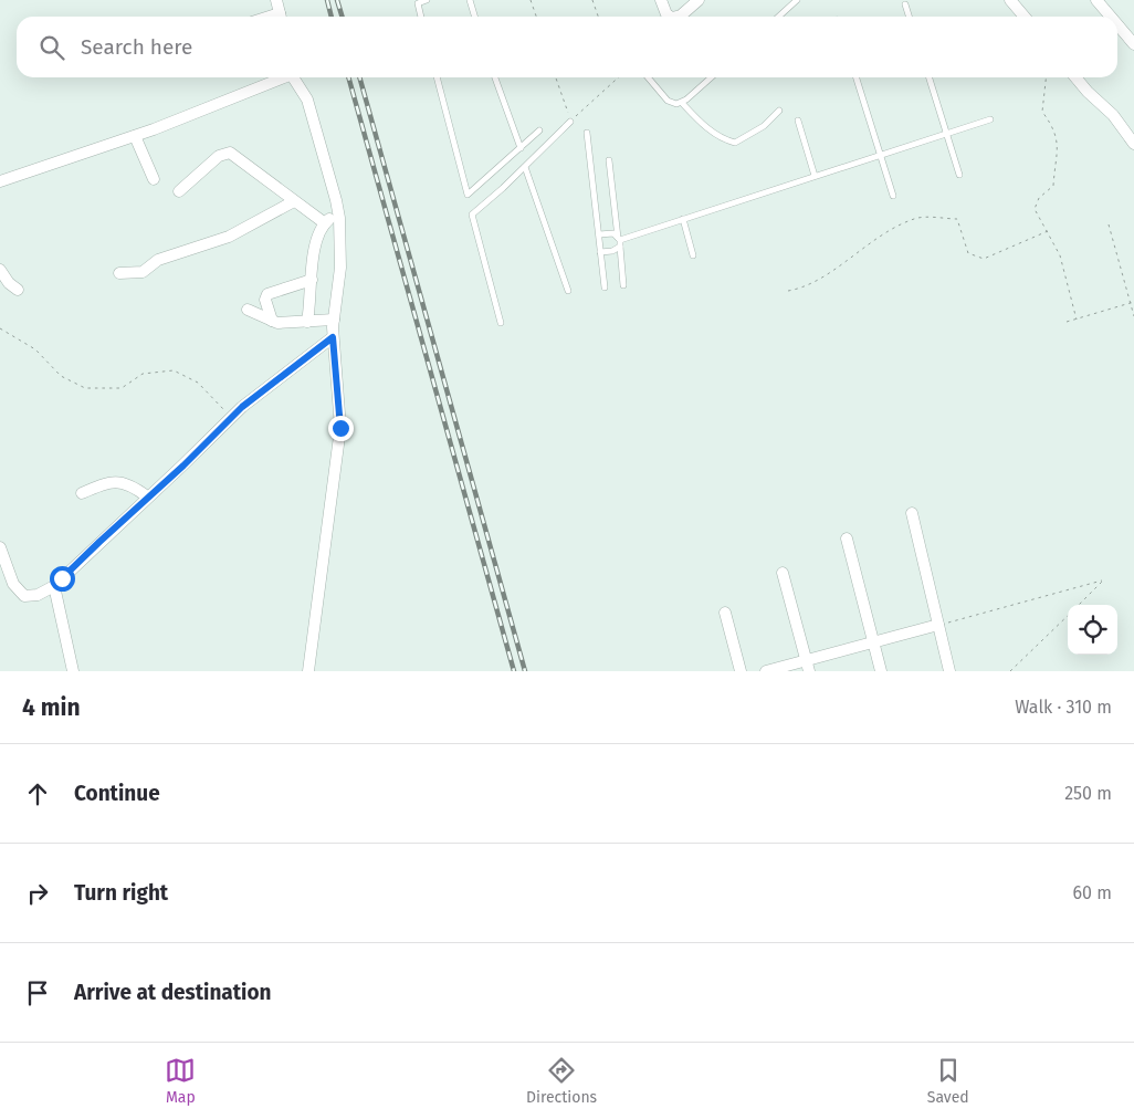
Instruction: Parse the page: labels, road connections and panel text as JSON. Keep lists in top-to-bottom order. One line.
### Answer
{"page":{"search":"Search here","heading":["4 min","Walk · 310 m"],"list":[["Continue","250 m"],["Turn right","60 m"],"Arrive at destination"],"nav":["Map","Directions","Saved"]}}
